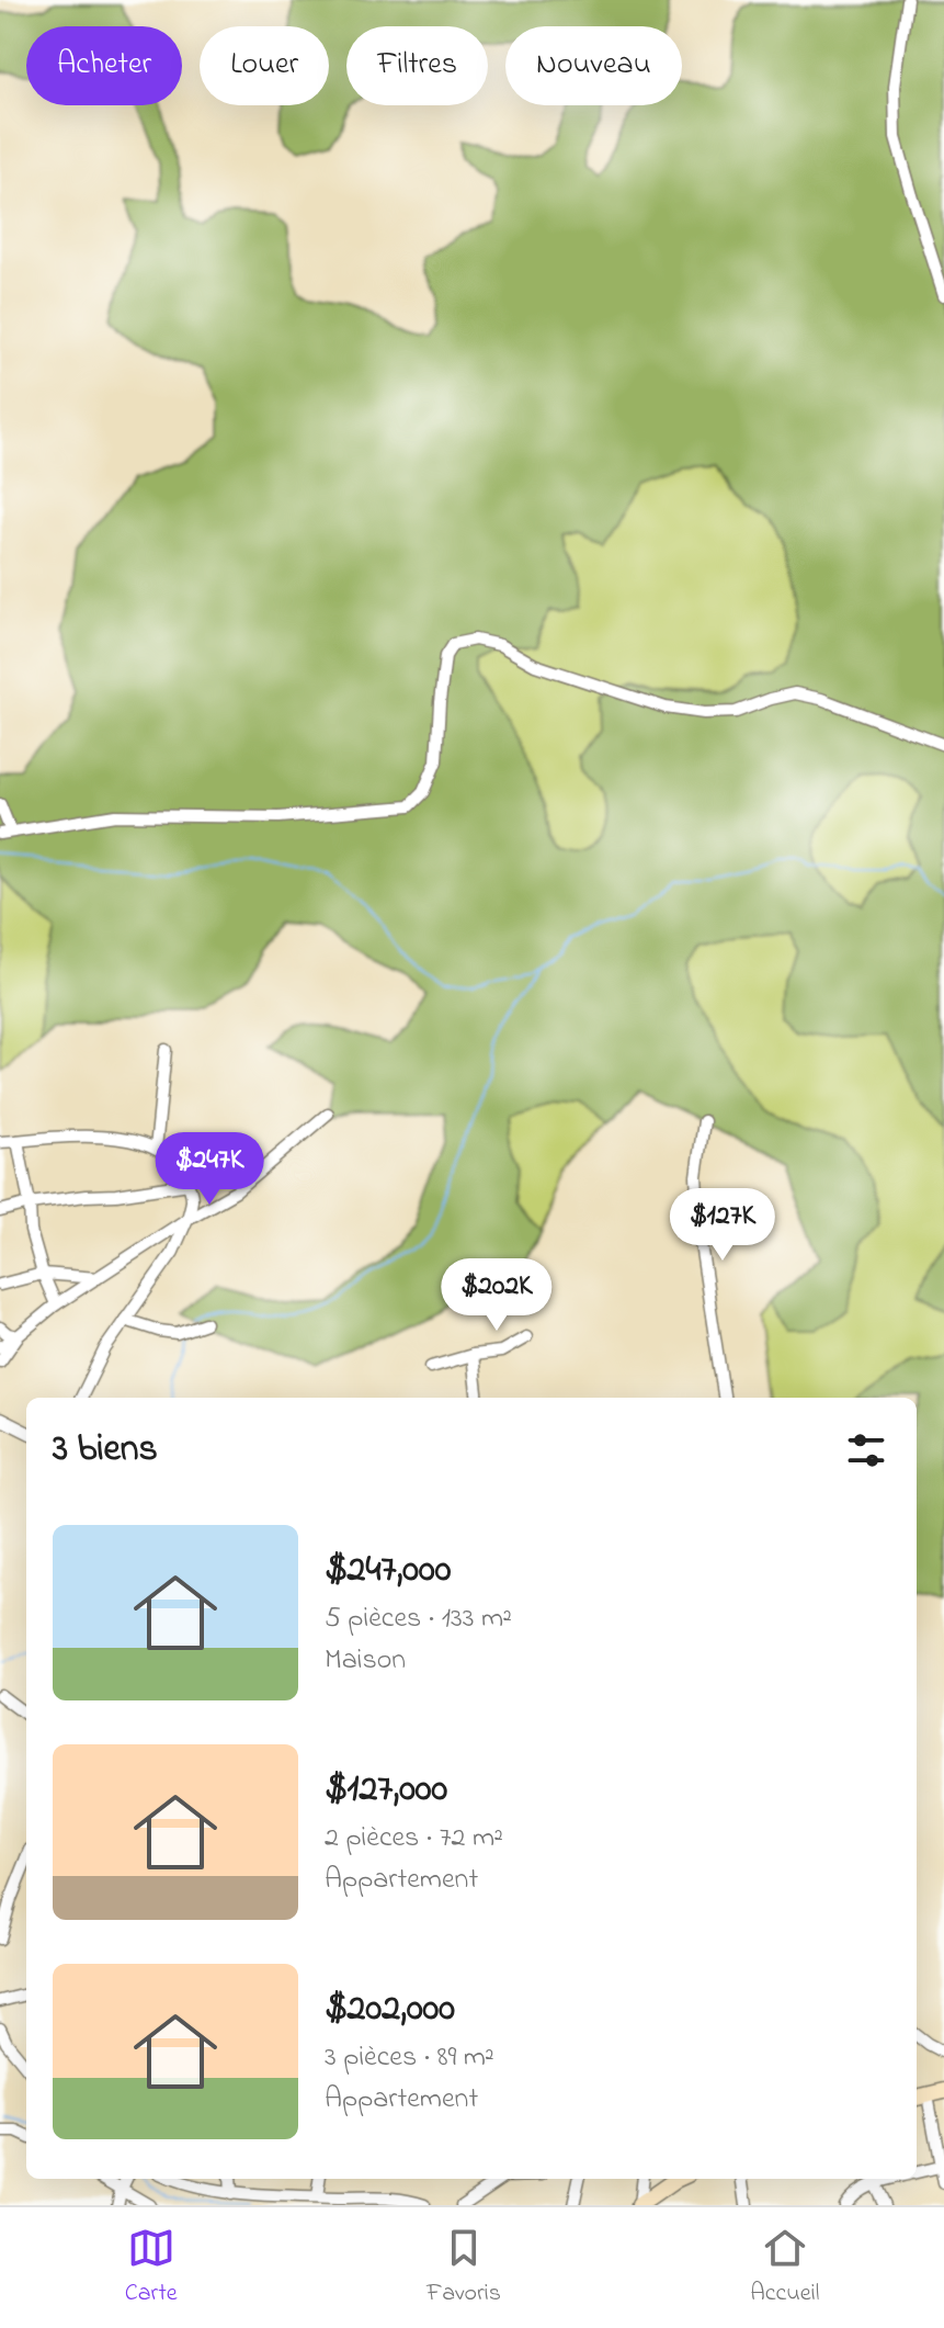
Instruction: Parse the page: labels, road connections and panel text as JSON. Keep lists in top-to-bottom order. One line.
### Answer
{"page":{"chip":["Acheter","Louer","Filtres","Nouveau"],"price":["$247K","$127K","$202K"],"heading":"3 biens","list":[{"name":"$247,000","note":"5 pièces · 133 m² · Maison"},{"name":"$127,000","note":"2 pièces · 72 m² · Appartement"},{"name":"$202,000","note":"3 pièces · 89 m² · Appartement"}],"tabs":["Carte","Favoris","Accueil"]}}
